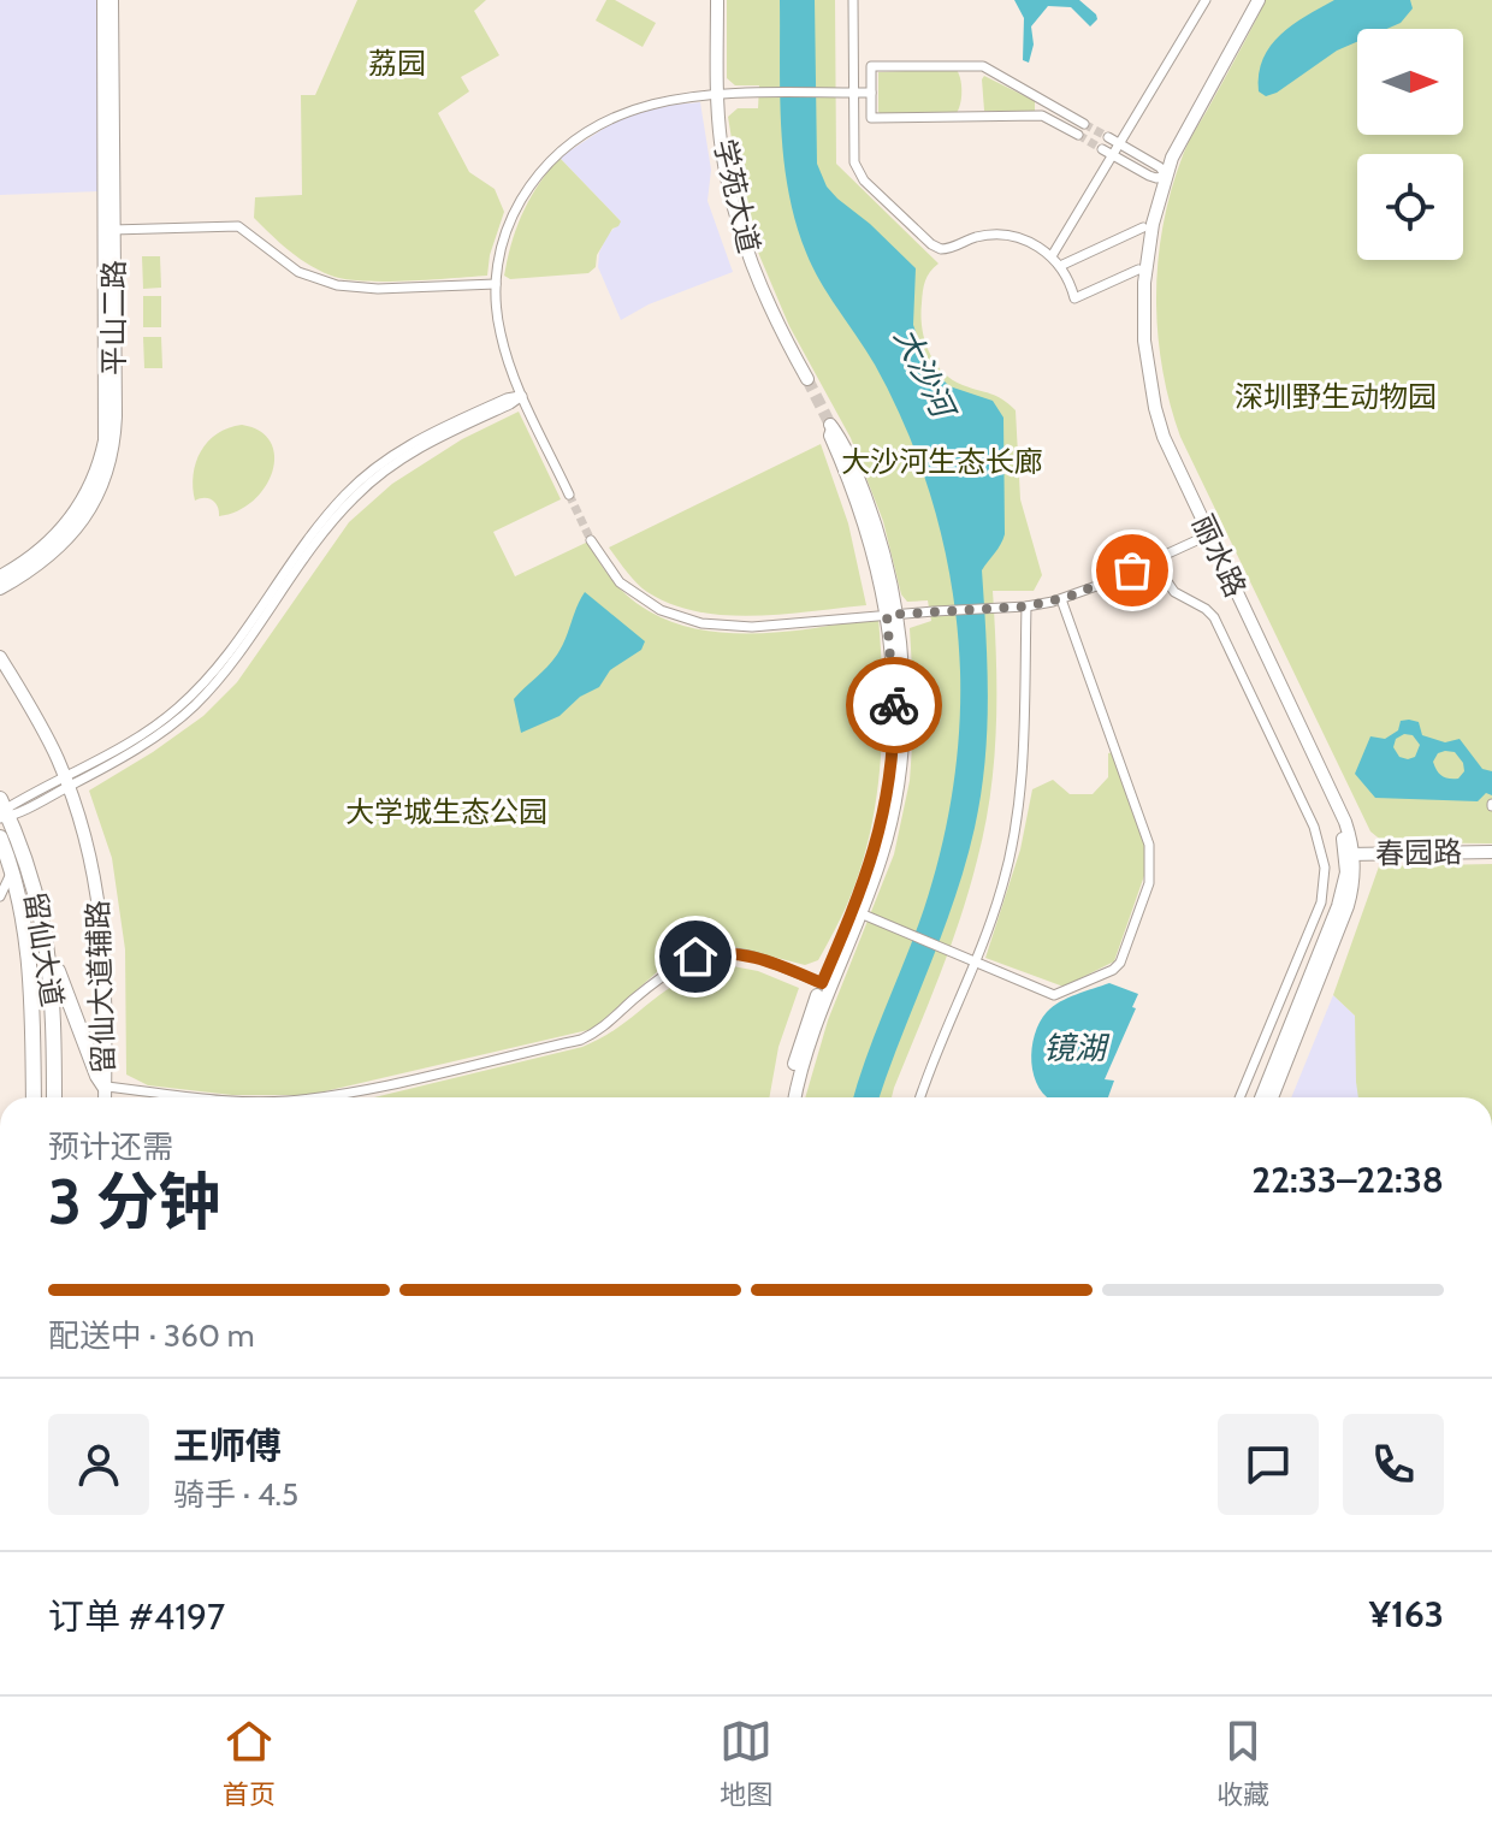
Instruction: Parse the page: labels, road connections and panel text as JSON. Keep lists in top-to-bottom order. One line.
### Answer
{"streets":{"main road":["学苑大道","平山二路","丽水路","春园路","留仙大道","留仙大道辅路"]},"crossings":[["丽水路","春园路"]],"water":["大沙河","镜湖"],"parks":["荔园","深圳野生动物园","大沙河生态长廊","大学城生态公园"],"north":"right","page":{"heading":["3 分钟","预计还需","22:33–22:38"],"panel":["王师傅","骑手 · 4.5","订单 #4197","¥163"],"bar":"配送中 · 360 m","tabs":["首页","地图","收藏"]}}
